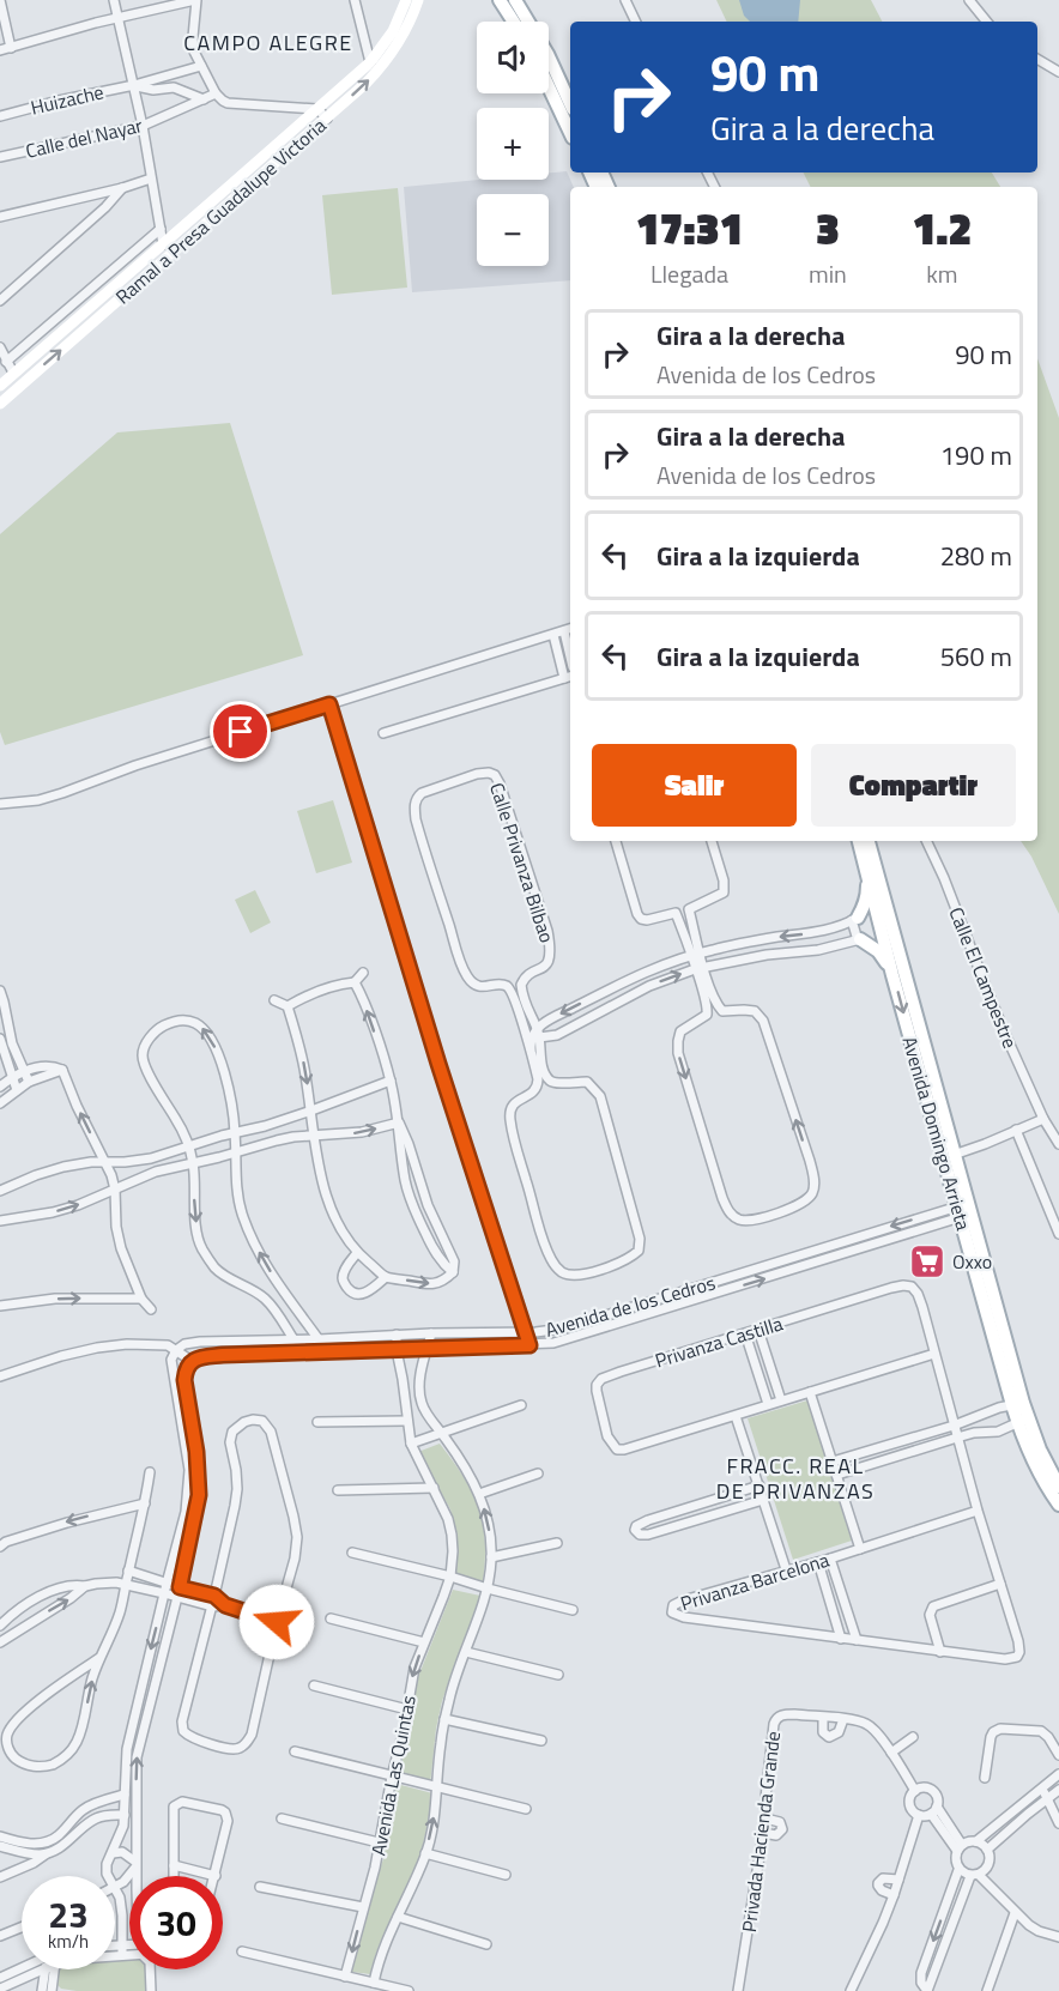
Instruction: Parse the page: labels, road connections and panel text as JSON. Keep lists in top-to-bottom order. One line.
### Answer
{"streets":{"main road":["Ramal a Presa Guadalupe Victoria","Avenida Domingo Arrieta"],"street":["Huizache","Calle del Nayar","Calle Privanza Bilbao","Calle El Campestre","Avenida de los Cedros","Privanza Castilla","Privanza Barcelona","Avenida Las Quintas","Privada Hacienda Grande"]},"crossings":[["Huizache","Calle del Nayar"],["Avenida Domingo Arrieta","Avenida de los Cedros"],["Avenida de los Cedros","Avenida Las Quintas"],["Privanza Castilla","Privanza Barcelona"]],"districts":["CAMPO ALEGRE","FRACC. REAL DE PRIVANZAS"],"places":{"supermarket":["Oxxo"]},"page":{"map_buttons":["+","−"],"turn":["90 m","Gira a la derecha"],"eta":["17:31","Llegada","3","min","1.2","km"],"list":[{"name":"Gira a la derecha","note":"Avenida de los Cedros","value":"90 m"},{"name":"Gira a la derecha","note":"Avenida de los Cedros","value":"190 m"},{"name":"Gira a la izquierda","value":"280 m"},{"name":"Gira a la izquierda","value":"560 m"}],"buttons":["Salir","Compartir"],"speed":"23 km/h","limit":"30"}}
